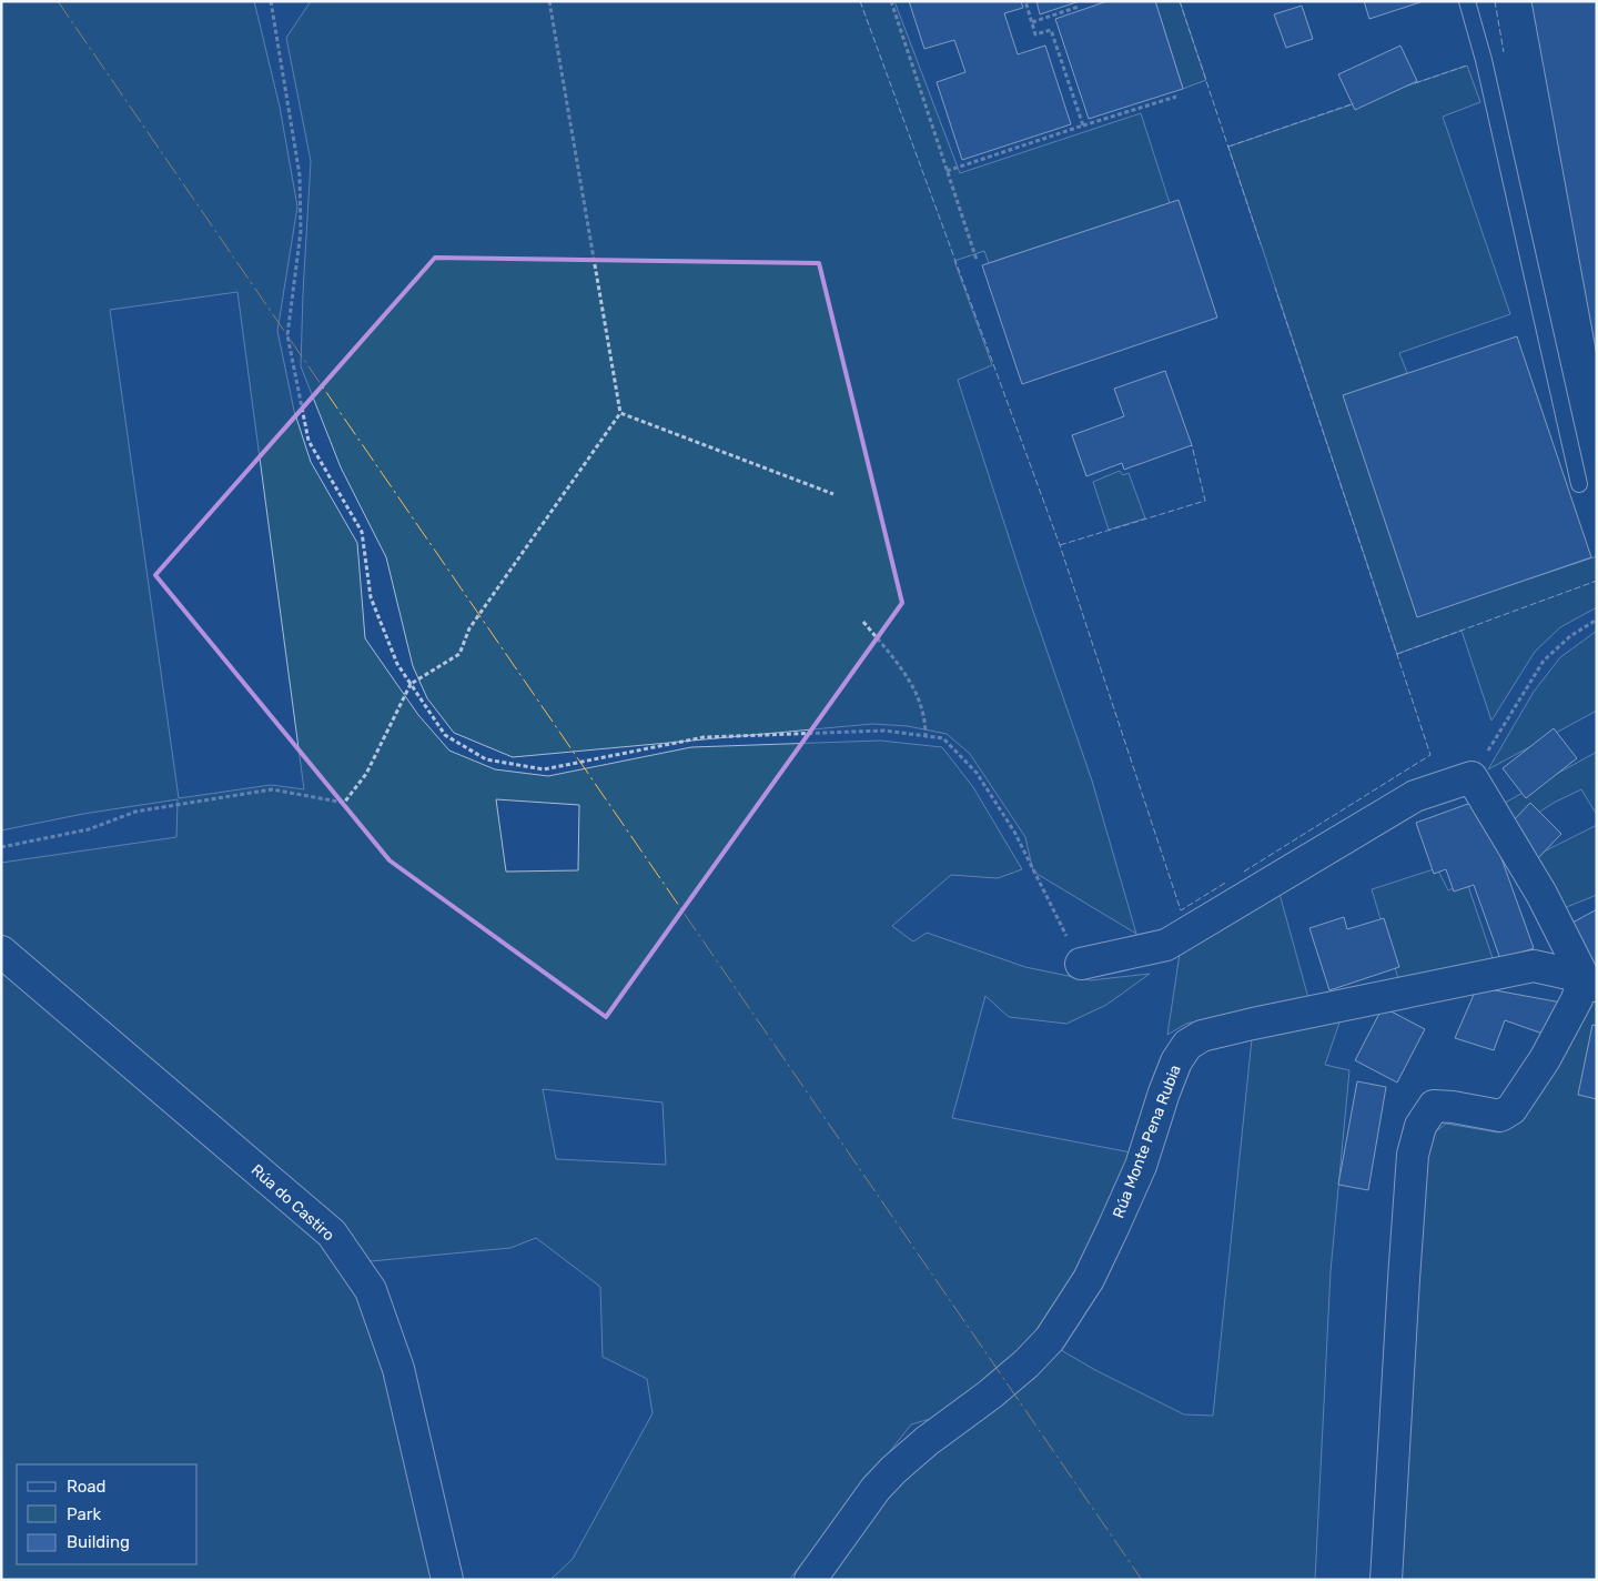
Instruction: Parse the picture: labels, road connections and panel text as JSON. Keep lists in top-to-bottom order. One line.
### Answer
{"streets":{"street":["Rúa Monte Pena Rubia","Rúa do Castiro"]},"legend":["Road","Park","Building"]}
